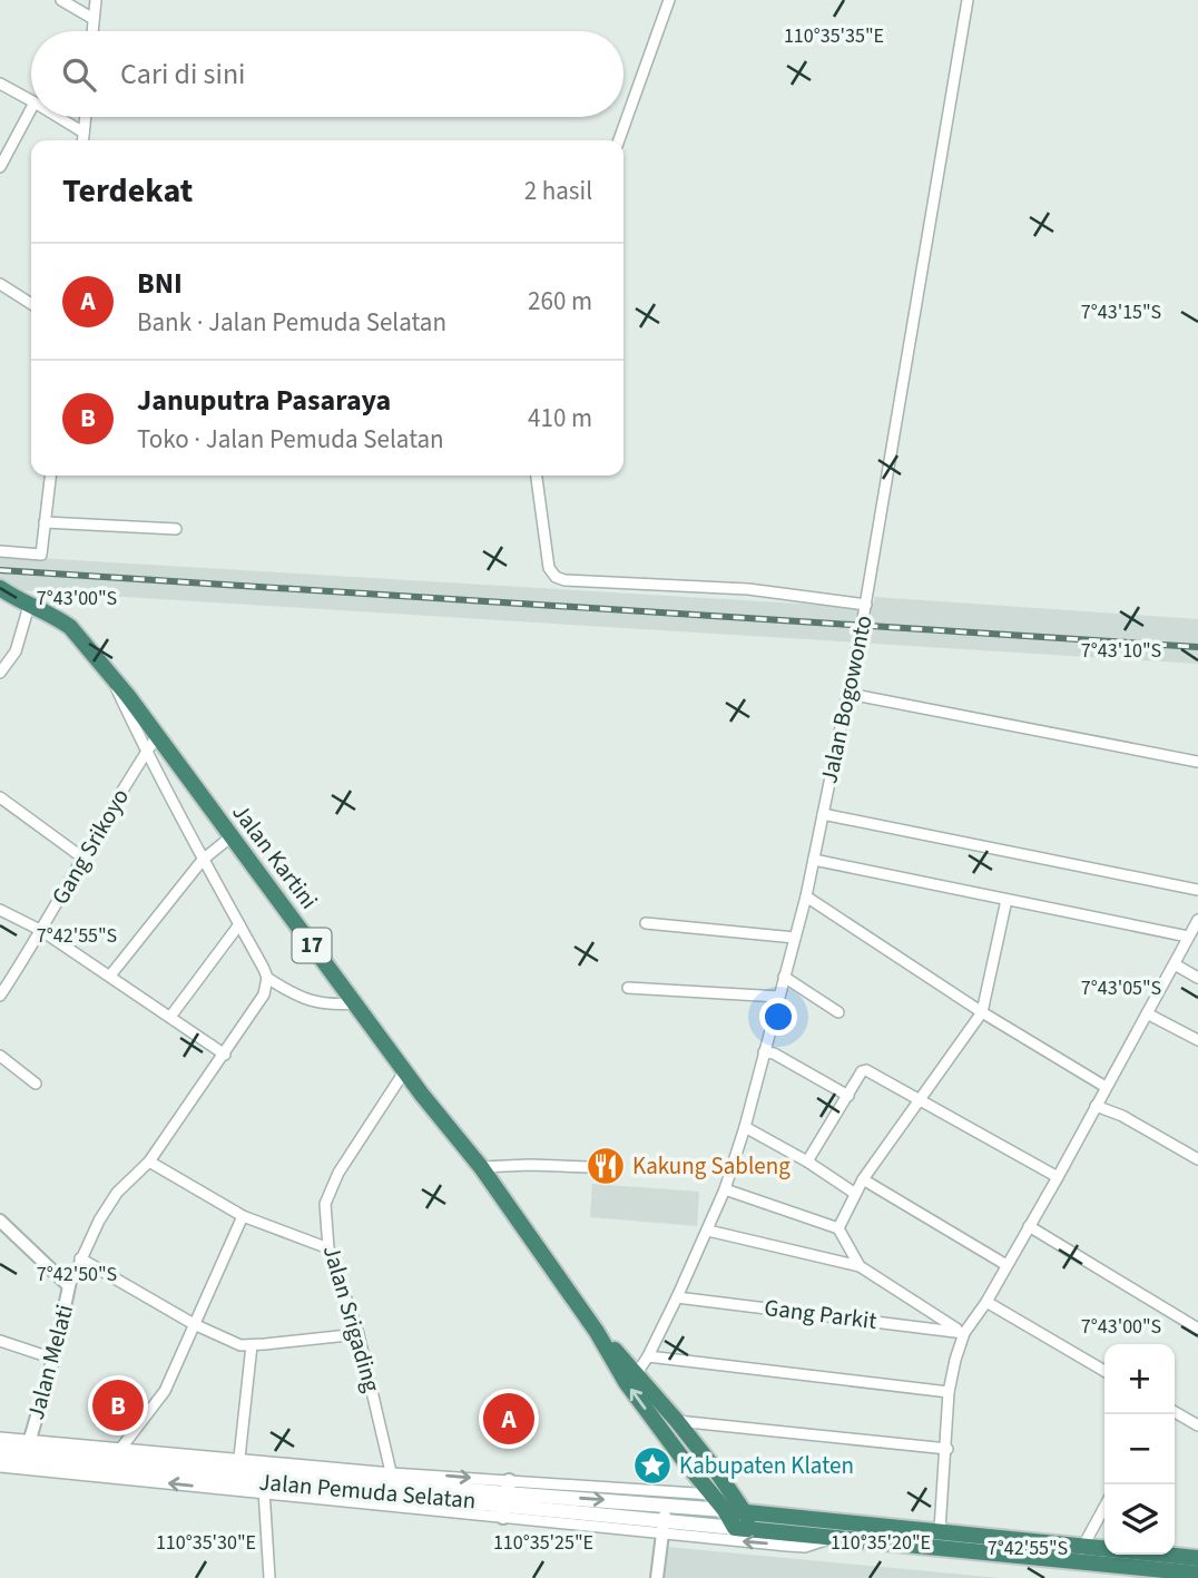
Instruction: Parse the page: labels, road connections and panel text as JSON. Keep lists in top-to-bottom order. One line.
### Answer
{"streets":{"highway":["Jalan Kartini","17"],"main road":["Jalan Pemuda Selatan"],"street":["Jalan Bogowonto","Gang Srikoyo","Gang Parkit","Jalan Srigading","Jalan Melati"]},"crossings":[["Jalan Bogowonto","Jalan Kartini"],["Jalan Bogowonto","Gang Parkit"],["Gang Srikoyo","Jalan Kartini"],["Jalan Kartini","17"],["Jalan Kartini","Jalan Srigading"],["17","Jalan Pemuda Selatan"],["Jalan Srigading","Jalan Pemuda Selatan"],["Jalan Melati","Jalan Pemuda Selatan"]],"places":{"restaurant":["Kakung Sableng"],"place":["Kabupaten Klaten"]},"page":{"search":"Cari di sini","heading":["Terdekat","2 hasil"],"list":[{"mark":"A","name":"BNI","note":"Bank · Jalan Pemuda Selatan","value":"260 m"},{"mark":"B","name":"Januputra Pasaraya","note":"Toko · Jalan Pemuda Selatan","value":"410 m"}],"map_buttons":["+","−"],"pins":["B","A"]},"coordinates":["110°35'35\"E","7°43'15\"S","7°43'00\"S","7°43'10\"S","7°42'55\"S","7°43'05\"S","7°42'50\"S","110°35'30\"E","110°35'25\"E","110°35'20\"E"]}
